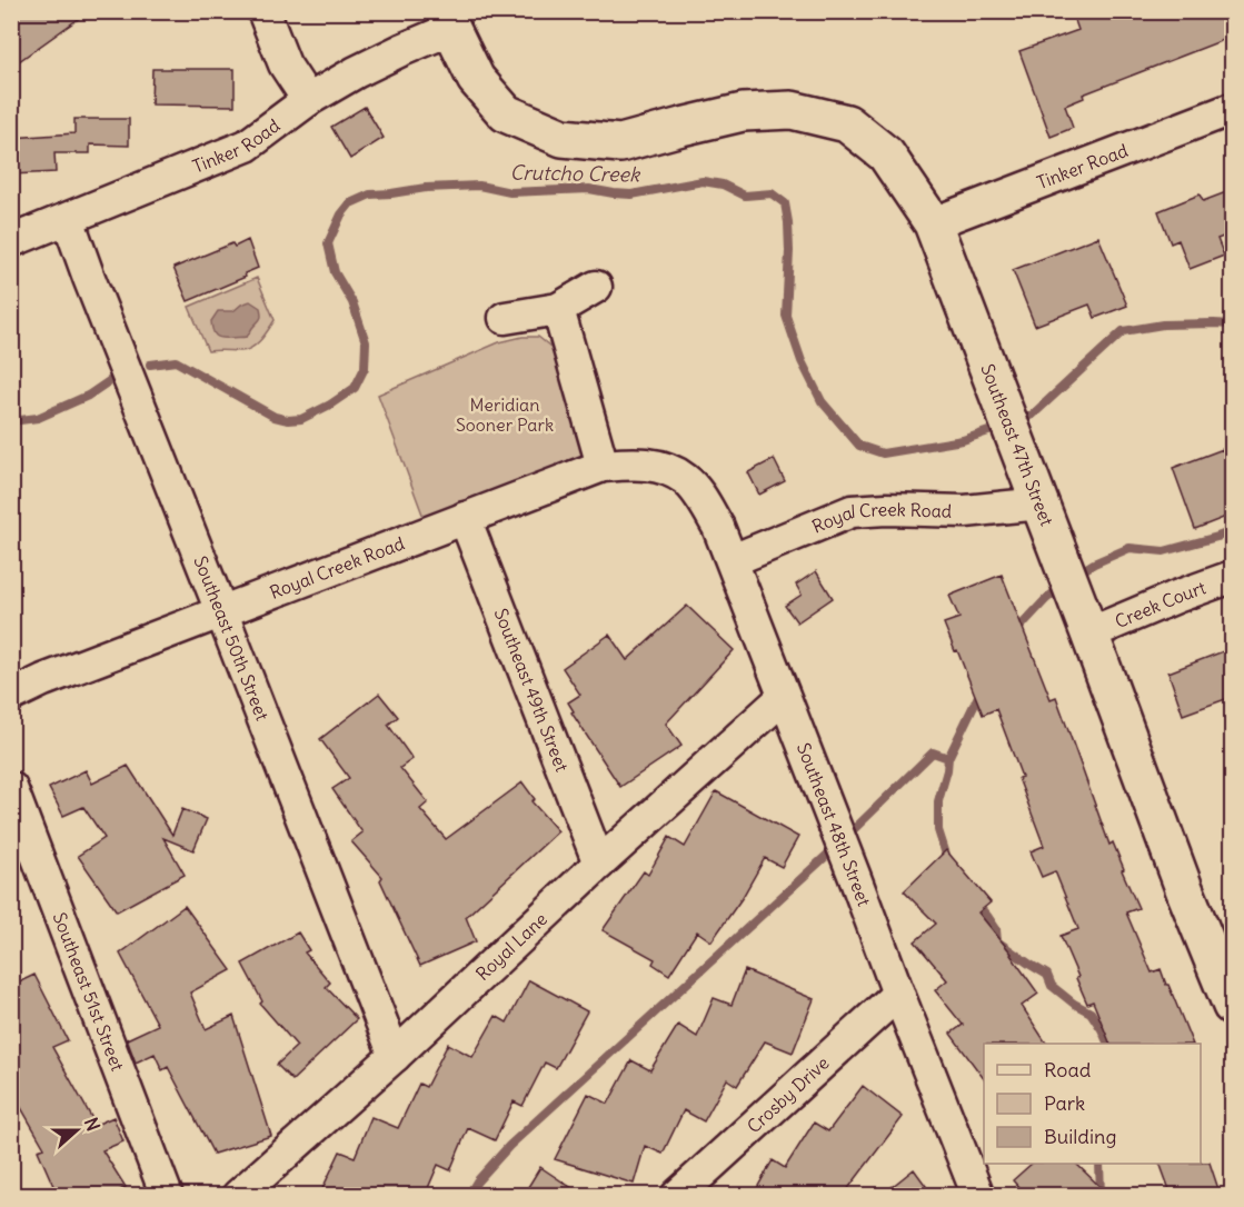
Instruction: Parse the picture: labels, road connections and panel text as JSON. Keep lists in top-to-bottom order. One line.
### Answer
{"streets":{"street":["Tinker Road","Southeast 47th Street","Royal Creek Road","Creek Court","Southeast 50th Street","Southeast 49th Street","Southeast 48th Street","Royal Lane","Southeast 51st Street","Crosby Drive"]},"crossings":[["Tinker Road","Southeast 47th Street"],["Tinker Road","Southeast 50th Street"],["Southeast 47th Street","Royal Creek Road"],["Southeast 47th Street","Creek Court"],["Royal Creek Road","Southeast 50th Street"],["Royal Creek Road","Southeast 49th Street"],["Royal Creek Road","Southeast 48th Street"],["Southeast 50th Street","Royal Lane"],["Southeast 49th Street","Royal Lane"],["Southeast 48th Street","Royal Lane"],["Southeast 48th Street","Crosby Drive"]],"water":["Crutcho Creek"],"parks":["Meridian Sooner Park"],"legend":["Road","Park","Building"],"north":"right"}
